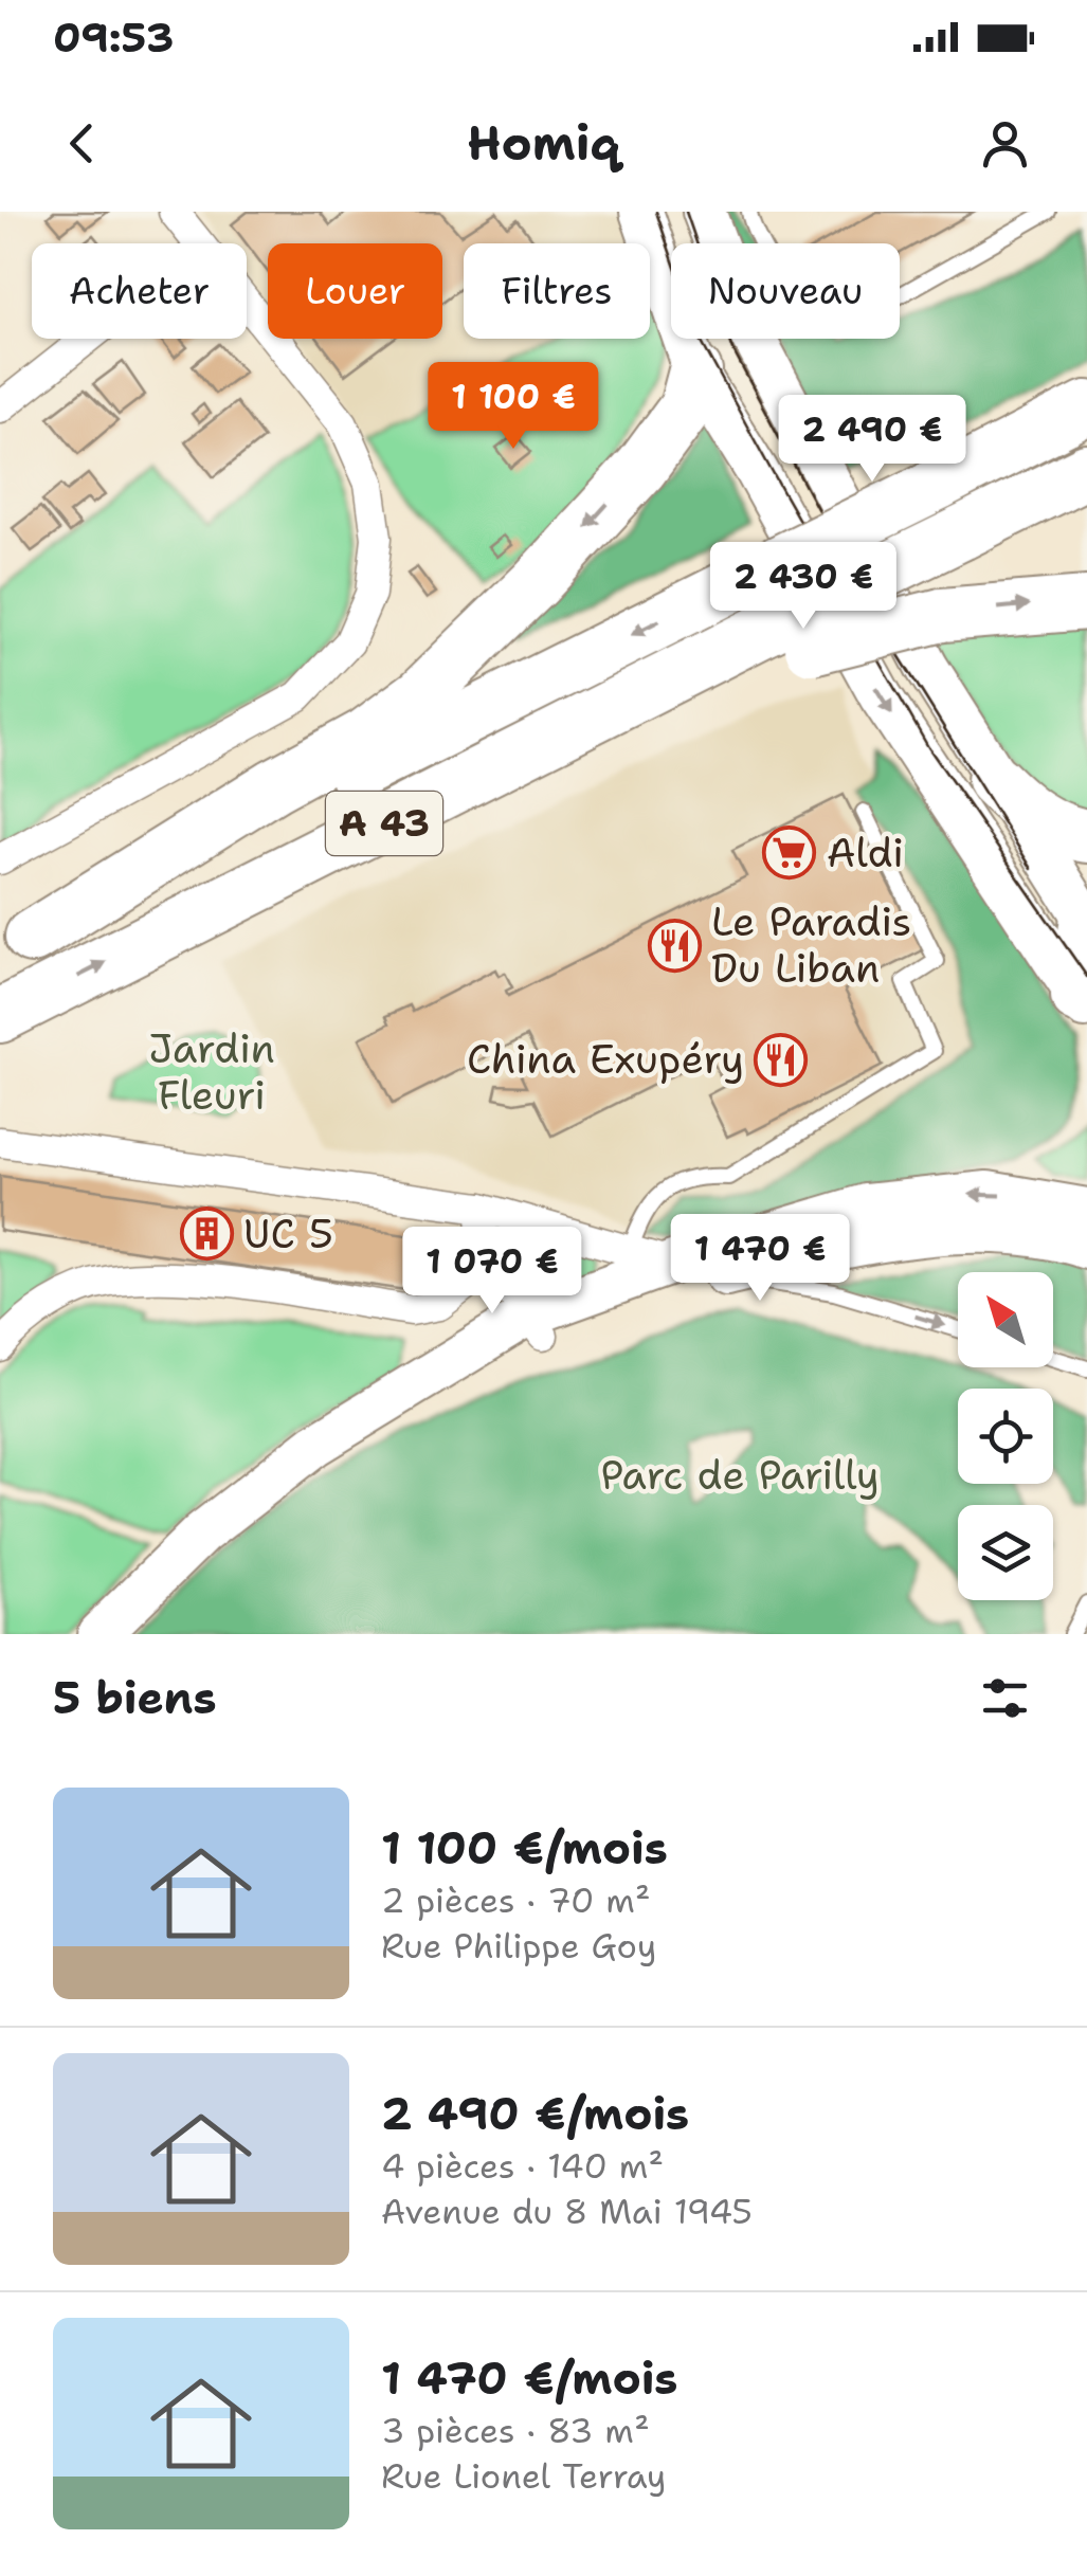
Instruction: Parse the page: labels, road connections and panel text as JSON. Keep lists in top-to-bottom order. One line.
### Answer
{"streets":{"highway":["A 43"]},"parks":["Jardin Fleuri","Parc de Parilly"],"places":{"supermarket":["Aldi"],"restaurant":["Le Paradis Du Liban","China Exupéry"],"building":["UC 5"]},"north":"top left","page":{"status":"09:53","header":"Homiq","chip":["Acheter","Louer","Filtres","Nouveau"],"price":["1 100 €","2 490 €","2 430 €","1 470 €","1 070 €"],"heading":"5 biens","list":[{"name":"1 100 €/mois","note":"2 pièces · 70 m² · Rue Philippe Goy"},{"name":"2 490 €/mois","note":"4 pièces · 140 m² · Avenue du 8 Mai 1945"},{"name":"1 470 €/mois","note":"3 pièces · 83 m² · Rue Lionel Terray"}]}}
